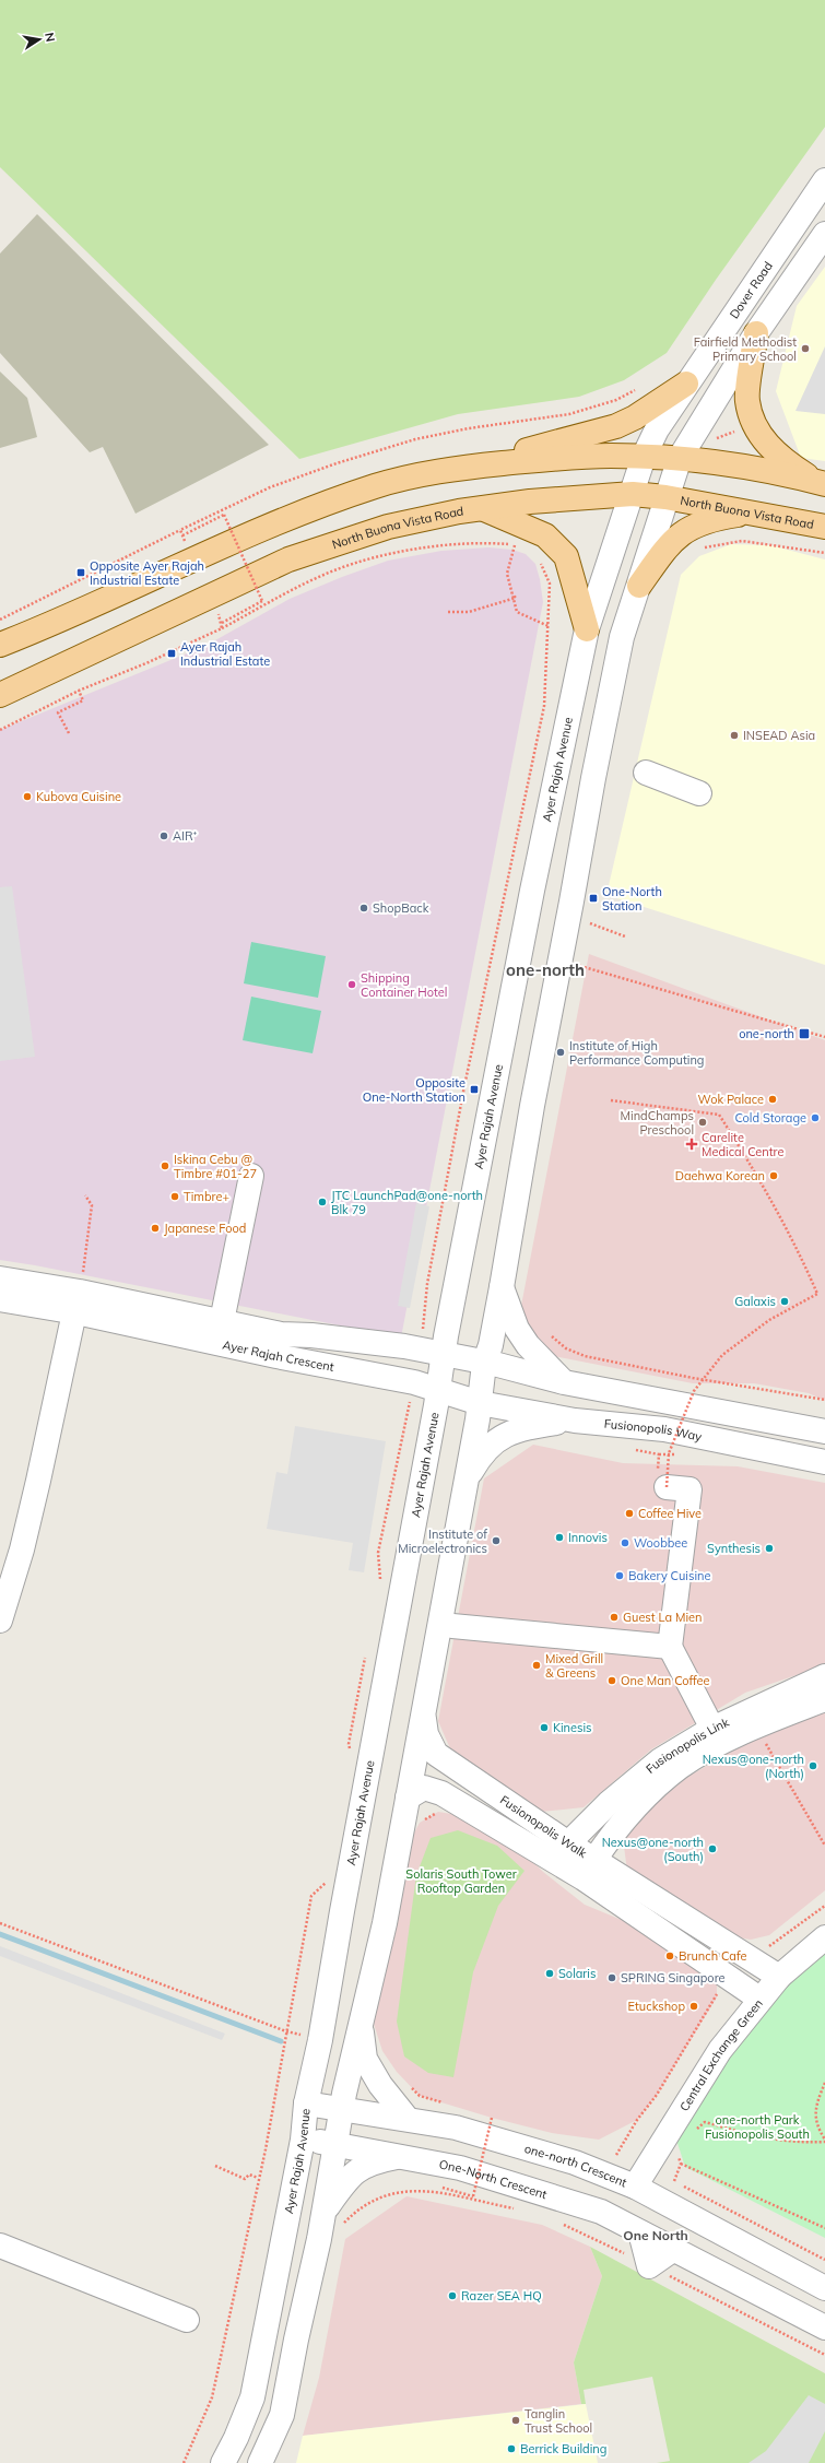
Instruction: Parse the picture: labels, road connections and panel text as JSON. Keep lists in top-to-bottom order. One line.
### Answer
{"streets":{"main road":["North Buona Vista Road"],"street":["Dover Road","Ayer Rajah Avenue","Ayer Rajah Crescent","Fusionopolis Way","Fusionopolis Link","Fusionopolis Walk","Central Exchange Green","one-north Crescent","One-North Crescent"]},"crossings":[["Dover Road","North Buona Vista Road"],["Dover Road","Ayer Rajah Avenue"],["North Buona Vista Road","Ayer Rajah Avenue"],["Ayer Rajah Avenue","Ayer Rajah Crescent"],["Ayer Rajah Avenue","one-north Crescent"],["Ayer Rajah Avenue","One-North Crescent"],["Ayer Rajah Crescent","Fusionopolis Way"],["Fusionopolis Link","Fusionopolis Walk"],["Fusionopolis Walk","Central Exchange Green"],["Central Exchange Green","one-north Crescent"]],"districts":["one-north","One North"],"parks":["Solaris South Tower Rooftop Garden","one-north Park Fusionopolis South"],"places":{"other":["Fairfield Methodist Primary School","INSEAD Asia","Kubova Cuisine","AIR⁺","ShopBack","Shipping Container Hotel","Institute of High Performance Computing","Wok Palace","Cold Storage","MindChamps Preschool","Iskina Cebu @ Timbre #01-27","Daehwa Korean","Timbre+","JTC LaunchPad@one-north Blk 79","Japanese Food","Galaxis","Coffee Hive","Innovis","Institute of Microelectronics","Woobbee","Synthesis","Bakery Cuisine","Guest La Mien","Mixed Grill & Greens","One Man Coffee","Kinesis","Nexus@one-north (North)","Nexus@one-north (South)","Brunch Cafe","Solaris","SPRING Singapore","Etuckshop","Razer SEA HQ","Tanglin Trust School","Berrick Building"],"transit":["Opposite Ayer Rajah Industrial Estate","Ayer Rajah Industrial Estate","One-North Station","one-north","Opposite One-North Station"],"health":["Carelite Medical Centre"]},"north":"right"}
